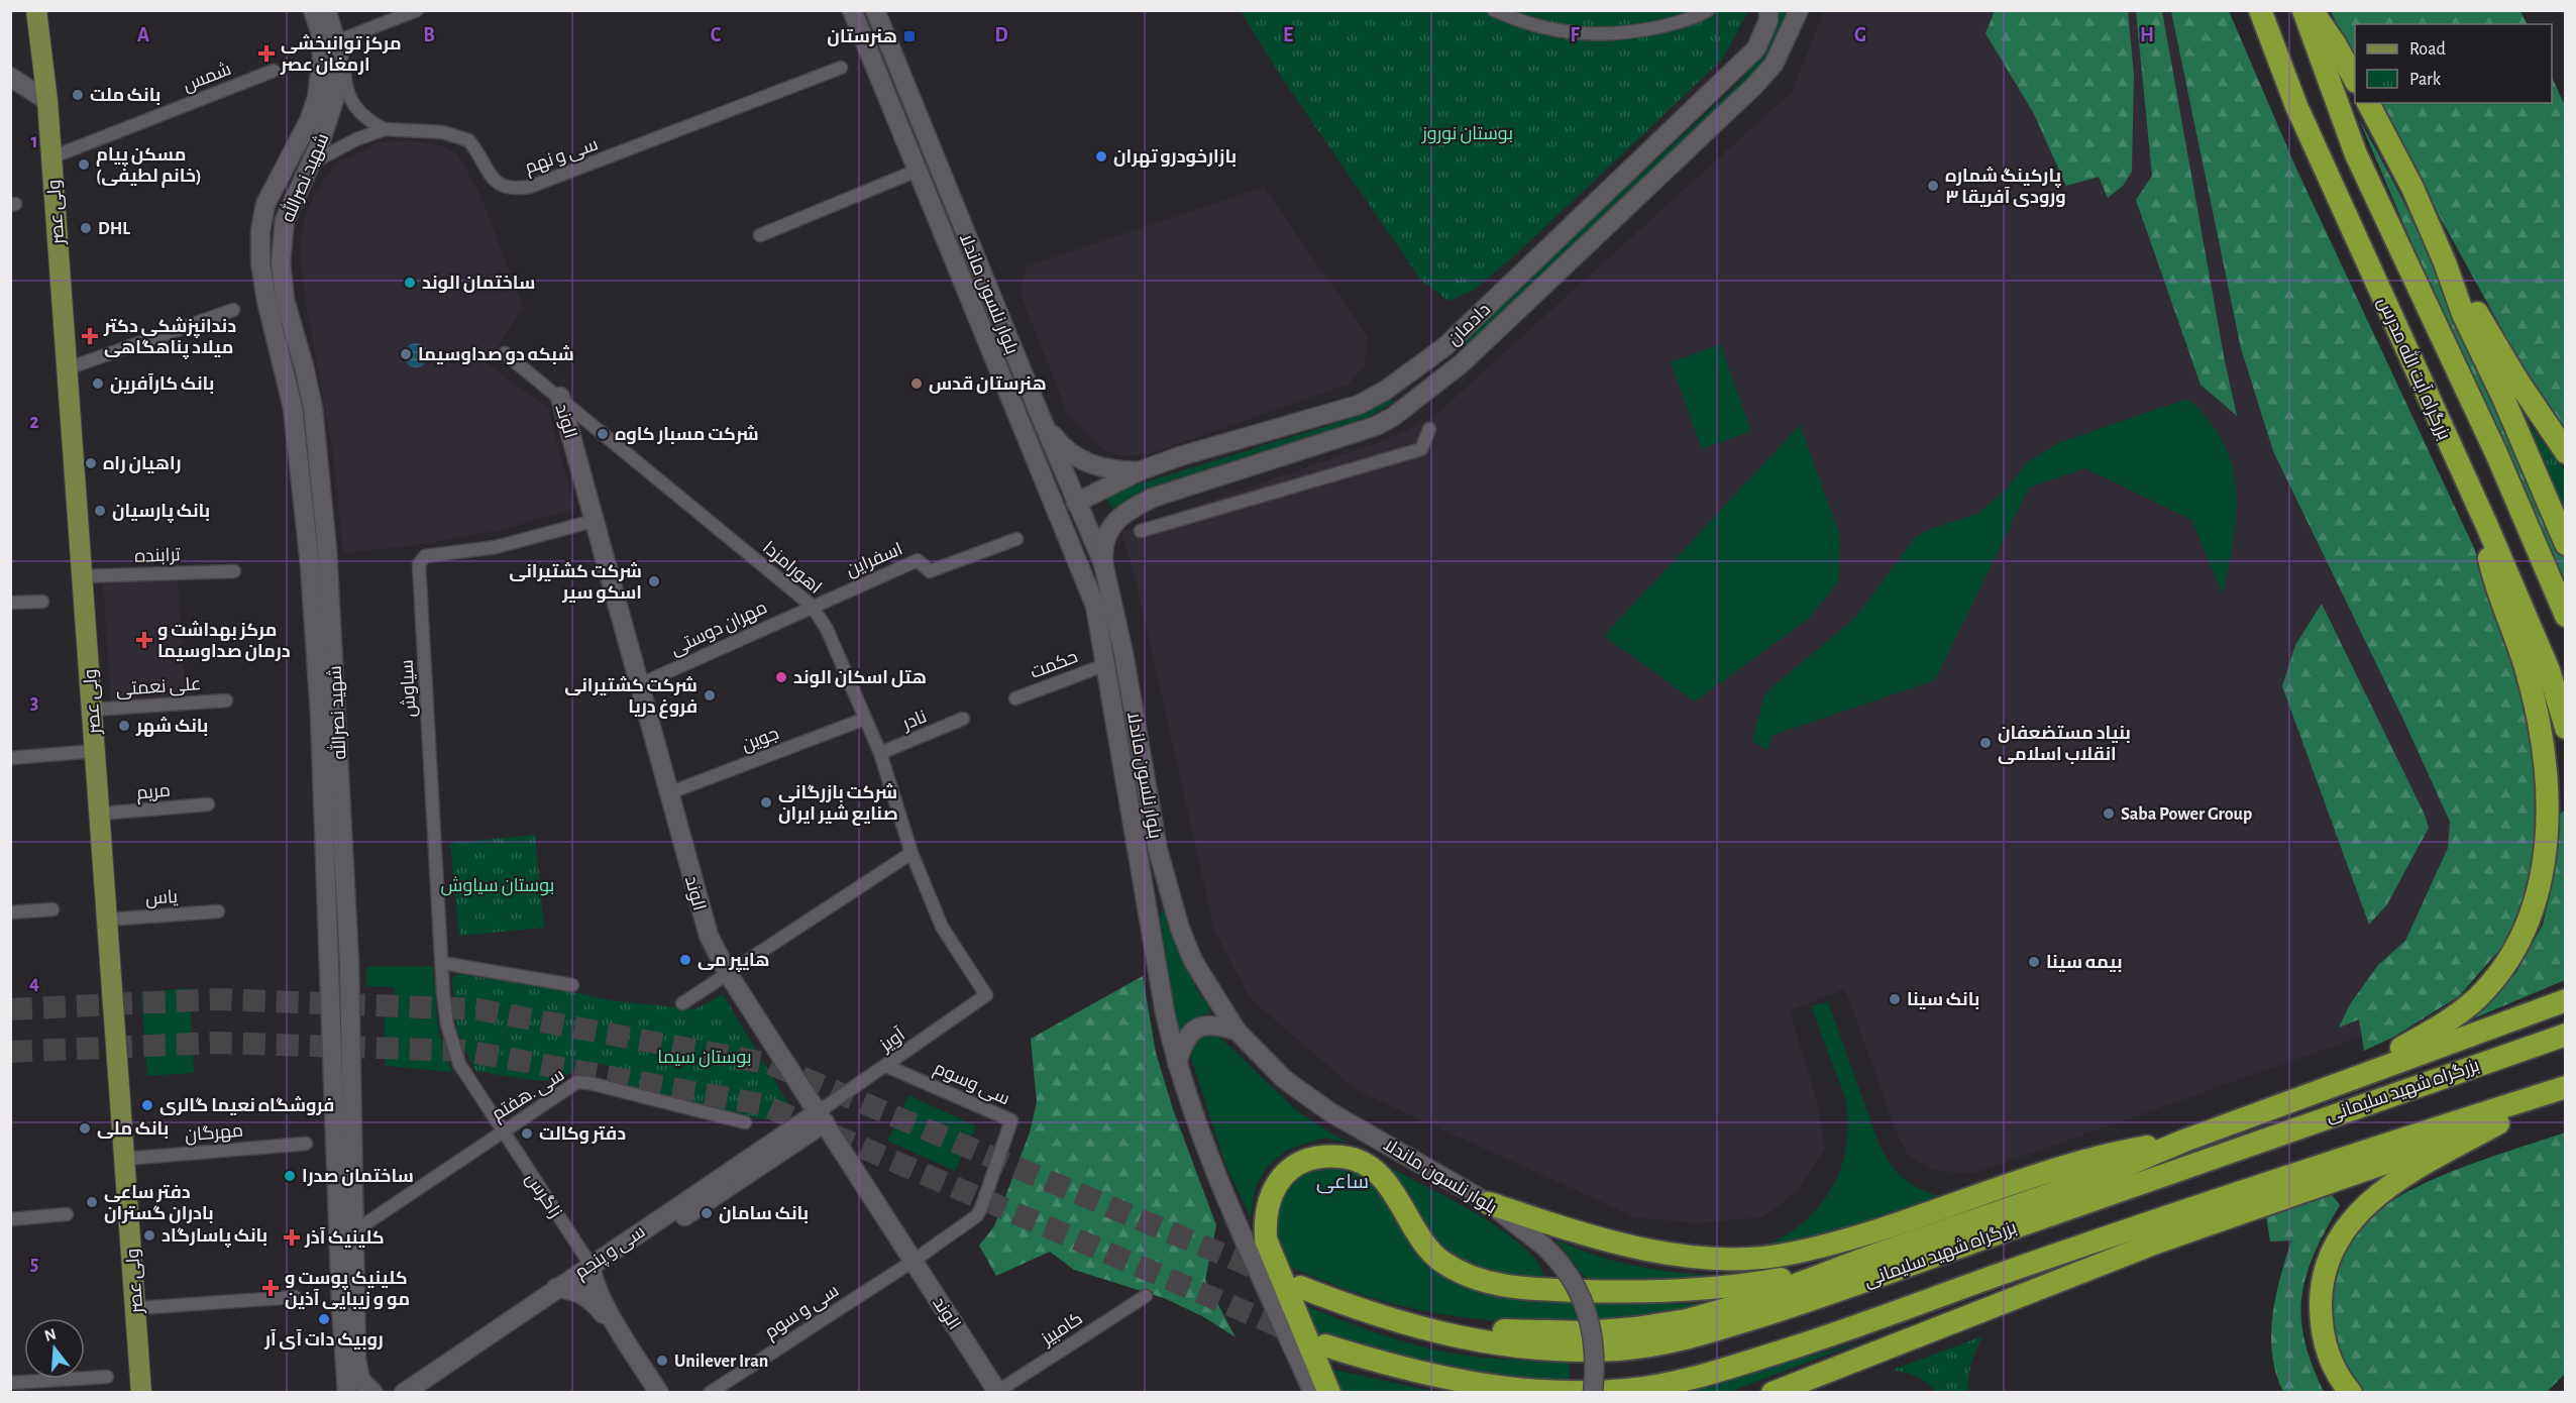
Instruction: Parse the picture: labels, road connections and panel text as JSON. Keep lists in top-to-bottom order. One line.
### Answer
{"streets":{"highway":["بزرگراه آیت الله مدرس","بزرگراه شهید سلیمانی"],"main road":["شهید نصرالله","ولی عصر","بلوار نلسون ماندلا","دادمان","الوند","زاگرس","سی و پنجم"],"street":["شمس","سی و نهم","ترابنده","اسفراین","اهورامزدا","مهران دوستی","حکمت","علی نعمتی","سیاوش","نادر","جوین","مریم","یاس","آویز","سی وسوم","سی .هفتم","مهرگان","سی و سوم","کامبیز"]},"crossings":[["شمس","ولی عصر"],["سی و نهم","شهید نصرالله"],["شهید نصرالله","سی .هفتم"],["ولی عصر","ترابنده"],["ولی عصر","علی نعمتی"],["ولی عصر","مریم"],["ولی عصر","یاس"],["ولی عصر","مهرگان"],["بلوار نلسون ماندلا","دادمان"],["بلوار نلسون ماندلا","حکمت"],["الوند","اهورامزدا"],["الوند","مهران دوستی"],["الوند","سیاوش"],["الوند","جوین"],["الوند","آویز"],["الوند","سی وسوم"],["الوند","سی و پنجم"],["الوند","سی و سوم"],["الوند","کامبیز"],["اسفراین","اهورامزدا"],["اسفراین","مهران دوستی"],["اهورامزدا","مهران دوستی"],["اهورامزدا","نادر"],["اهورامزدا","جوین"],["اهورامزدا","آویز"],["سیاوش","زاگرس"],["آویز","سی وسوم"],["آویز","سی و پنجم"],["سی وسوم","سی و سوم"],["سی .هفتم","زاگرس"],["زاگرس","سی و پنجم"]],"districts":["ساعی"],"parks":["بوستان نوروز","بوستان سیاوش","بوستان سیما"],"places":{"transit":["هنرستان"],"health":["مرکز توانبخشی ارمغان عصر","دندانپزشکی دکتر میلاد پناهگاهی","مرکز بهداشت و درمان صداوسیما","کلینیک آذر","کلینیک پوست و مو و زیبایی آذین"],"other":["بانک ملت","بازارخودرو تهران","مسکن پیام (خانم لطیفی)","پارکینگ شماره ۳ ورودی آفریقا","DHL","ساختمان الوند","شبکه دو صداوسیما","بانک کارآفرین","هنرستان قدس","شرکت مسبار کاوه","راهیان راه","بانک پارسیان","شرکت کشتیرانی اسکو سیر","هتل اسکان الوند","شرکت کشتیرانی فروغ دریا","بانک شهر","بنیاد مستضعفان انقلاب اسلامی","شرکت بازرگانی صنایع شیر ایران","Saba Power Group","هایپر می","بیمه سینا","بانک سینا","فروشگاه نعیما گالری","بانک ملی","دفتر وکالت","ساختمان صدرا","دفتر ساعی بادران گستران","بانک سامان","بانک پاسارگاد","روبیک دات آی آر","Unilever Iran"]},"legend":["Road","Park"],"north":"top","grid":{"columns":["A","B","C","D","E","F","G","H"],"rows":["1","2","3","4","5"]}}
